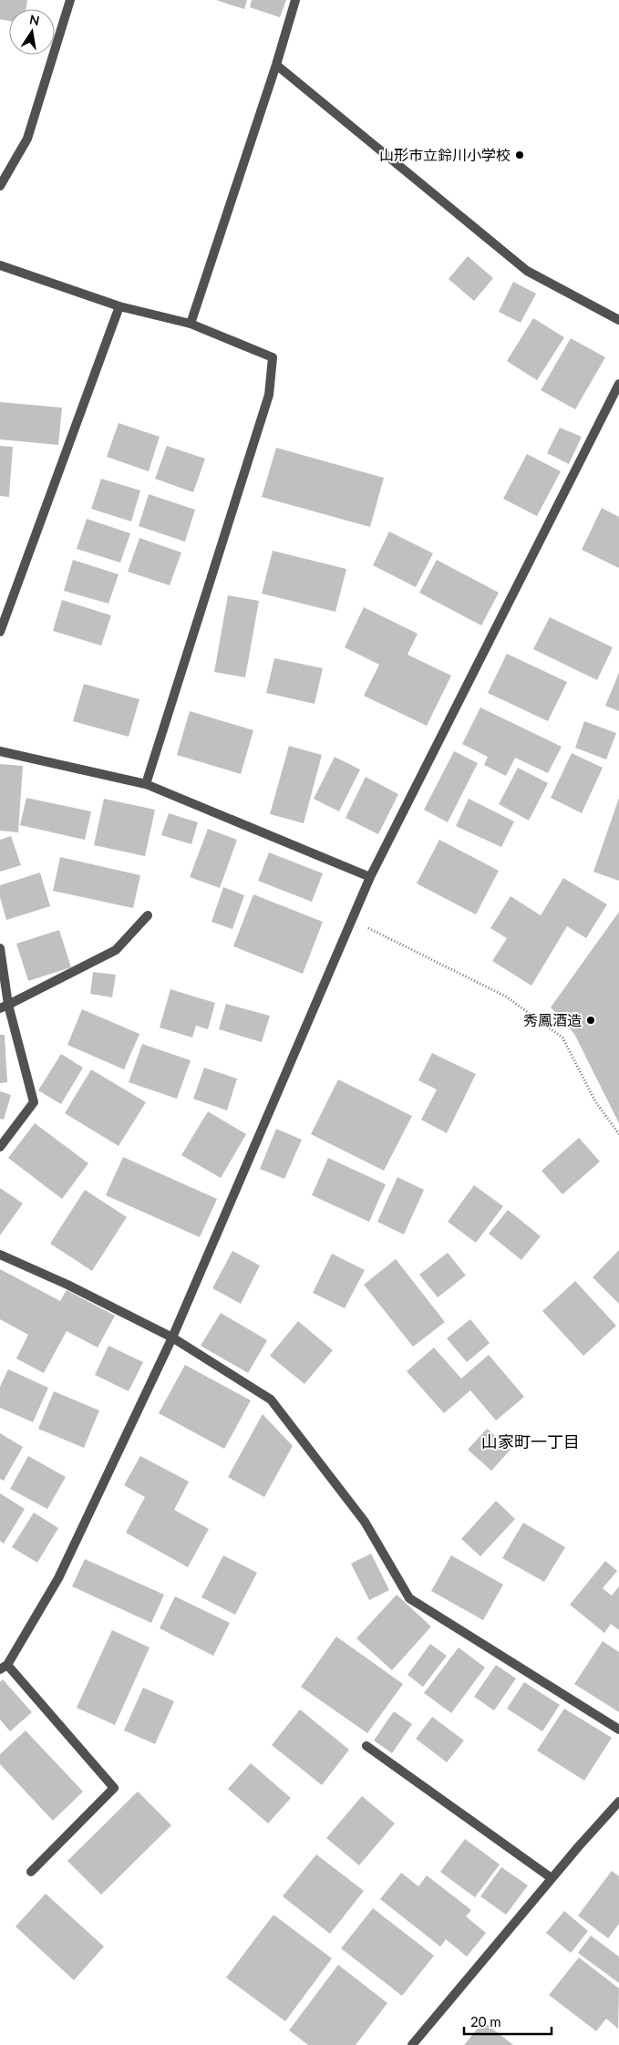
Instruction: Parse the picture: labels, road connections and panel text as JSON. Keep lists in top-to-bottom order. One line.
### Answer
{"districts":["山家町一丁目"],"places":["山形市立鈴川小学校","秀鳳酒造"],"scale_bar":"20 m","north":"top"}
